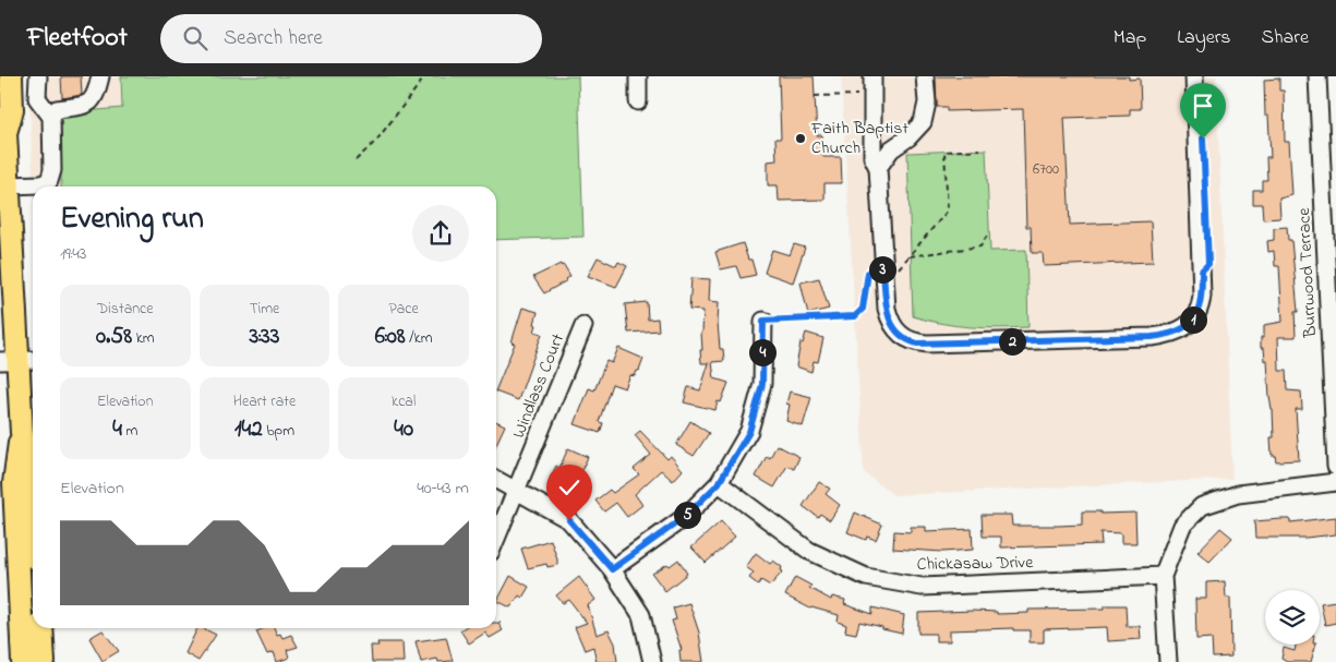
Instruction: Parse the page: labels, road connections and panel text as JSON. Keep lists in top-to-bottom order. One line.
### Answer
{"streets":{"street":["Burrwood Terrace","Windlass Court","Chickasaw Drive"]},"places":["Faith Baptist Church"],"house_numbers":["6700"],"page":{"header":"Fleetfoot","search":"Search here","nav":["Map","Layers","Share"],"heading":["Evening run","19:43"],"pins":["3","1","2","4","5"],"stats":[["Distance","0.58 km"],["Time","3:33"],["Pace","6:08 /km"],["Elevation","4 m"],["Heart rate","142 bpm"],["kcal","40"]],"chart":["Elevation","40–43 m"]}}
